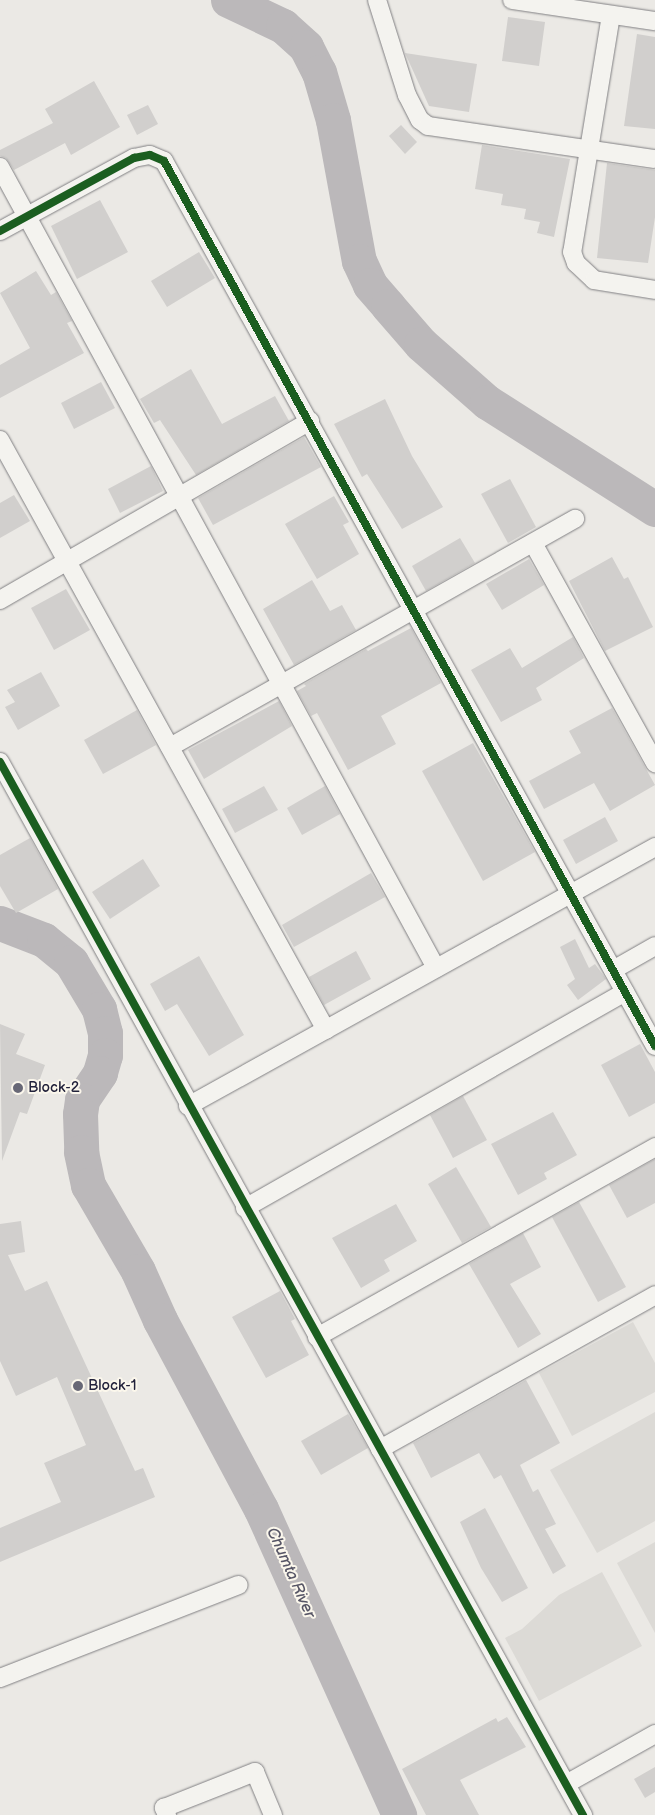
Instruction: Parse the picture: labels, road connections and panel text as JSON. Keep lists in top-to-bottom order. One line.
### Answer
{"water":["Chumta River"],"places":["Block-2","Block-1"]}
